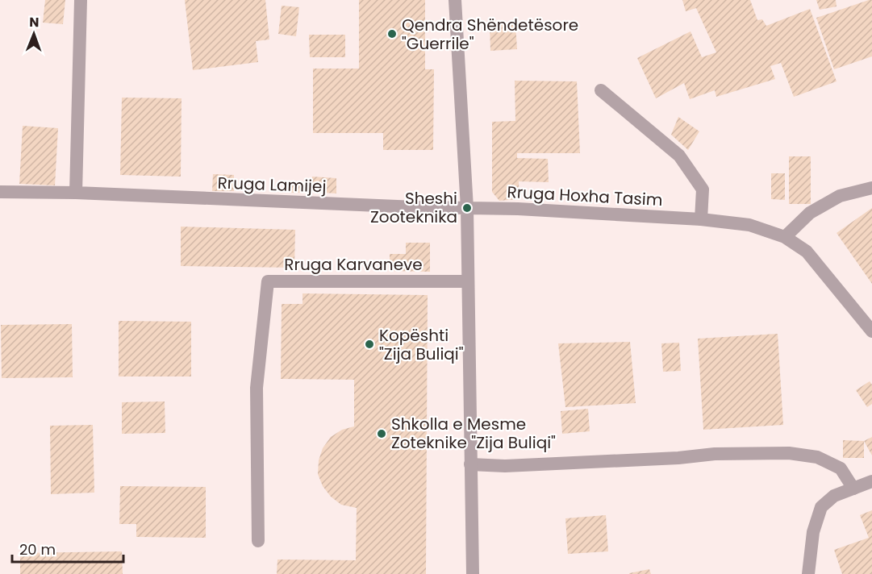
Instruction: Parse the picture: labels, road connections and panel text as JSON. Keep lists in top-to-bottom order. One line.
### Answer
{"streets":{"street":["Rruga Lamijej","Rruga Hoxha Tasim","Rruga Karvaneve"]},"crossings":[["Rruga Lamijej","Rruga Hoxha Tasim"]],"places":["Qendra Shëndetësore \"Guerrile\"","Sheshi Zooteknika","Kopështi \"Zija Buliqi\"","Shkolla e Mesme Zoteknike \"Zija Buliqi\""],"scale_bar":"20 m","north":"top"}
